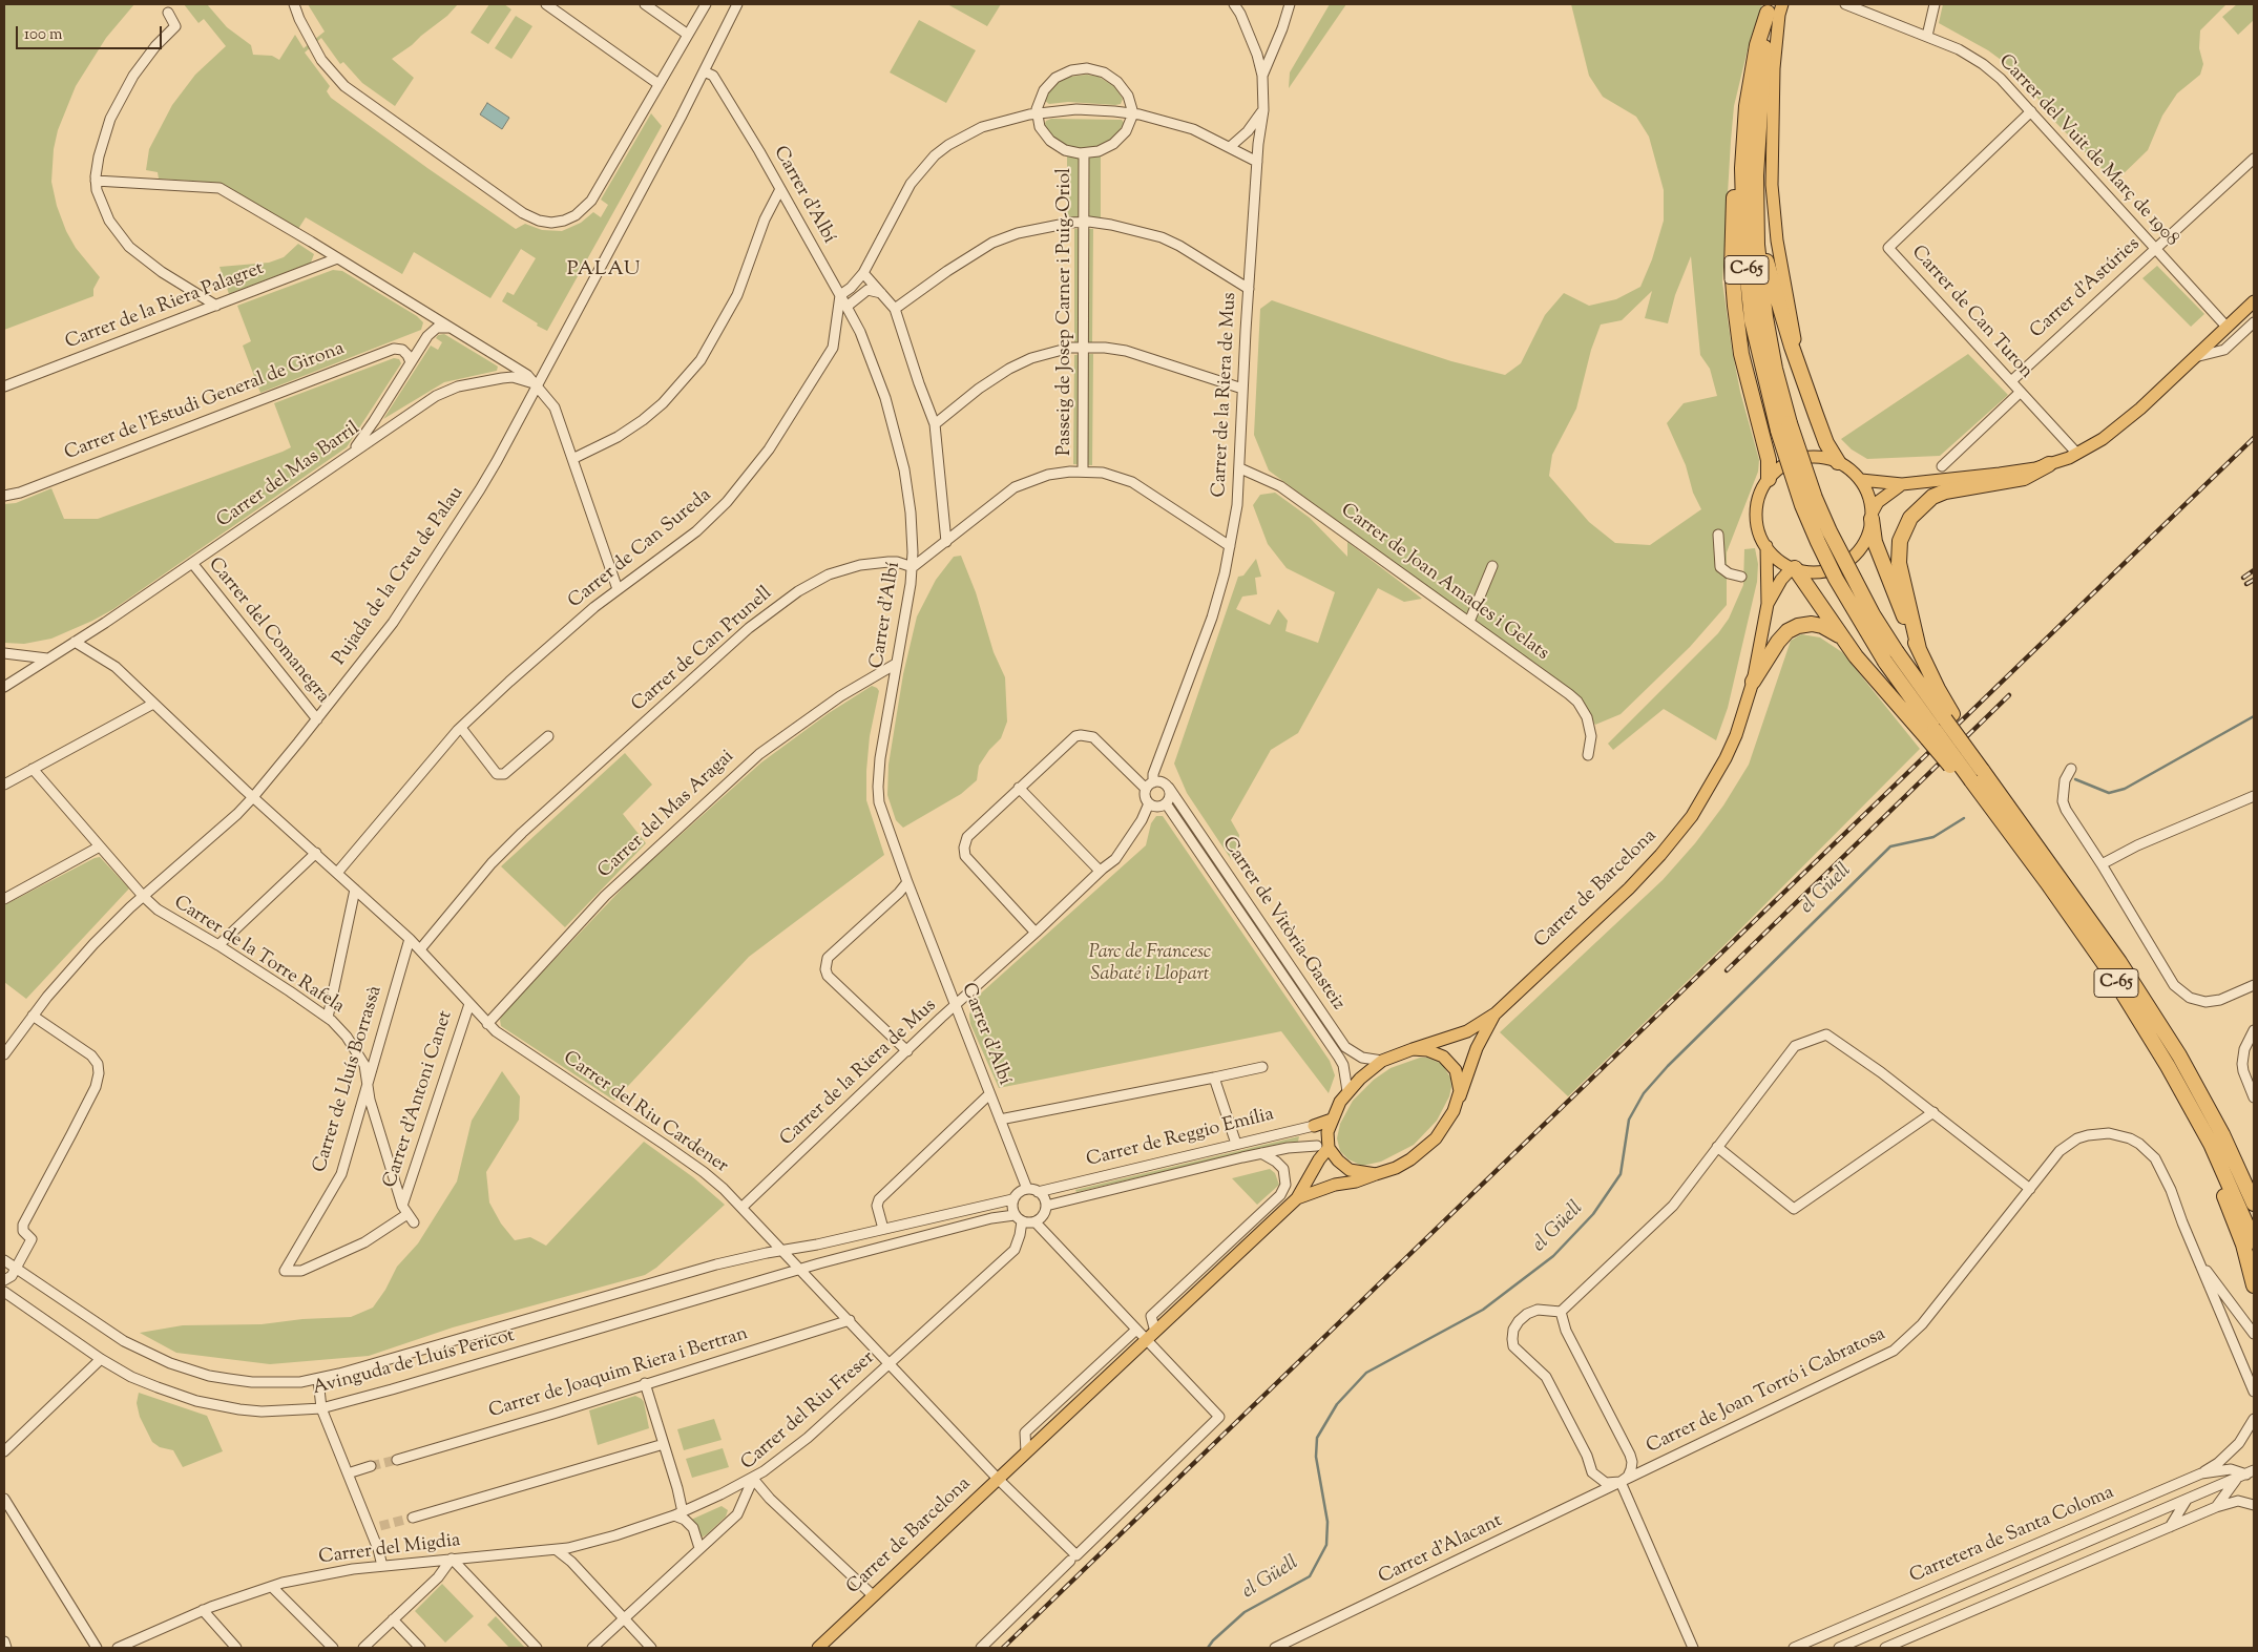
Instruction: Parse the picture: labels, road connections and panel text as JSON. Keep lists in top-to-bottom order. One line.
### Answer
{"streets":{"highway":["C-65"],"main road":["Carrer de Barcelona","Carrer de Reggio Emília"],"street":["Carrer del Vuit de Març de 1908","Carrer d'Albí","Carrer d'Astúries","Carrer de la Riera Palagret","Passeig de Josep Carner i Puig-Oriol","Carrer de Can Turon","Carrer de la Riera de Mus","Carrer de l'Estudi General de Girona","Carrer del Mas Barril","Carrer de Can Sureda","Pujada de la Creu de Palau","Carrer de Joan Amades i Gelats","Carrer del Comanegra","Carrer de Can Prunell","Carrer del Mas Aragai","Carrer de Vitòria-Gasteiz","Carrer de la Torre Rafela","Carrer de Lluís Borrassà","Carrer d'Antoni Canet","Carrer del Riu Cardener","Avinguda de Lluís Pericot","Carrer de Joaquim Riera i Bertran","Carrer de Joan Torró i Cabratosa","Carrer del Riu Freser","Carretera de Santa Coloma","Carrer del Migdia","Carrer d'Alacant"]},"crossings":[["Carrer del Vuit de Març de 1908","Carrer d'Astúries"],["Carrer del Vuit de Març de 1908","Carrer de Can Turon"],["Carrer d'Albí","Carrer de la Riera de Mus"],["Carrer d'Albí","Carrer de Can Sureda"],["Carrer d'Albí","Pujada de la Creu de Palau"],["Carrer d'Albí","Carrer de Can Prunell"],["Carrer d'Albí","Carrer del Mas Aragai"],["Carrer d'Albí","Carrer de Reggio Emília"],["Carrer d'Albí","Avinguda de Lluís Pericot"],["Carrer d'Albí","Carrer del Riu Freser"],["Carrer d'Astúries","Carrer de Can Turon"],["Carrer de la Riera de Mus","Carrer de Joan Amades i Gelats"],["Carrer de la Riera de Mus","Carrer de Vitòria-Gasteiz"],["Carrer de la Riera de Mus","Carrer del Riu Cardener"],["Carrer del Mas Barril","Pujada de la Creu de Palau"],["Carrer del Mas Barril","Carrer del Comanegra"],["Carrer del Mas Barril","Carrer del Riu Cardener"],["Carrer de Can Sureda","Carrer del Riu Cardener"],["Pujada de la Creu de Palau","Carrer del Comanegra"],["Pujada de la Creu de Palau","Carrer de la Torre Rafela"],["Pujada de la Creu de Palau","Carrer del Riu Cardener"],["Carrer de Can Prunell","Carrer del Riu Cardener"],["Carrer del Mas Aragai","Carrer del Riu Cardener"],["Carrer de Barcelona","Carrer de Vitòria-Gasteiz"],["Carrer de Barcelona","Carrer del Riu Cardener"],["Carrer de Barcelona","Carrer de Reggio Emília"],["Carrer de Vitòria-Gasteiz","Carrer de Reggio Emília"],["Carrer de la Torre Rafela","Carrer de Lluís Borrassà"],["Carrer de la Torre Rafela","Carrer d'Antoni Canet"],["Carrer de Lluís Borrassà","Carrer d'Antoni Canet"],["Carrer de Lluís Borrassà","Carrer del Riu Cardener"],["Carrer d'Antoni Canet","Carrer del Riu Cardener"],["Carrer del Riu Cardener","Avinguda de Lluís Pericot"],["Carrer del Riu Cardener","Carrer de Joaquim Riera i Bertran"],["Carrer del Riu Cardener","Carrer del Riu Freser"],["Carrer de Reggio Emília","Avinguda de Lluís Pericot"],["Carrer de Reggio Emília","Carrer del Riu Freser"],["Avinguda de Lluís Pericot","Carrer del Riu Freser"],["Carrer de Joan Torró i Cabratosa","Carrer d'Alacant"],["Carrer del Riu Freser","Carrer del Migdia"]],"districts":["PALAU"],"water":["el Güell"],"parks":["Parc de Francesc Sabaté i Llopart"],"scale_bar":"100 m"}
